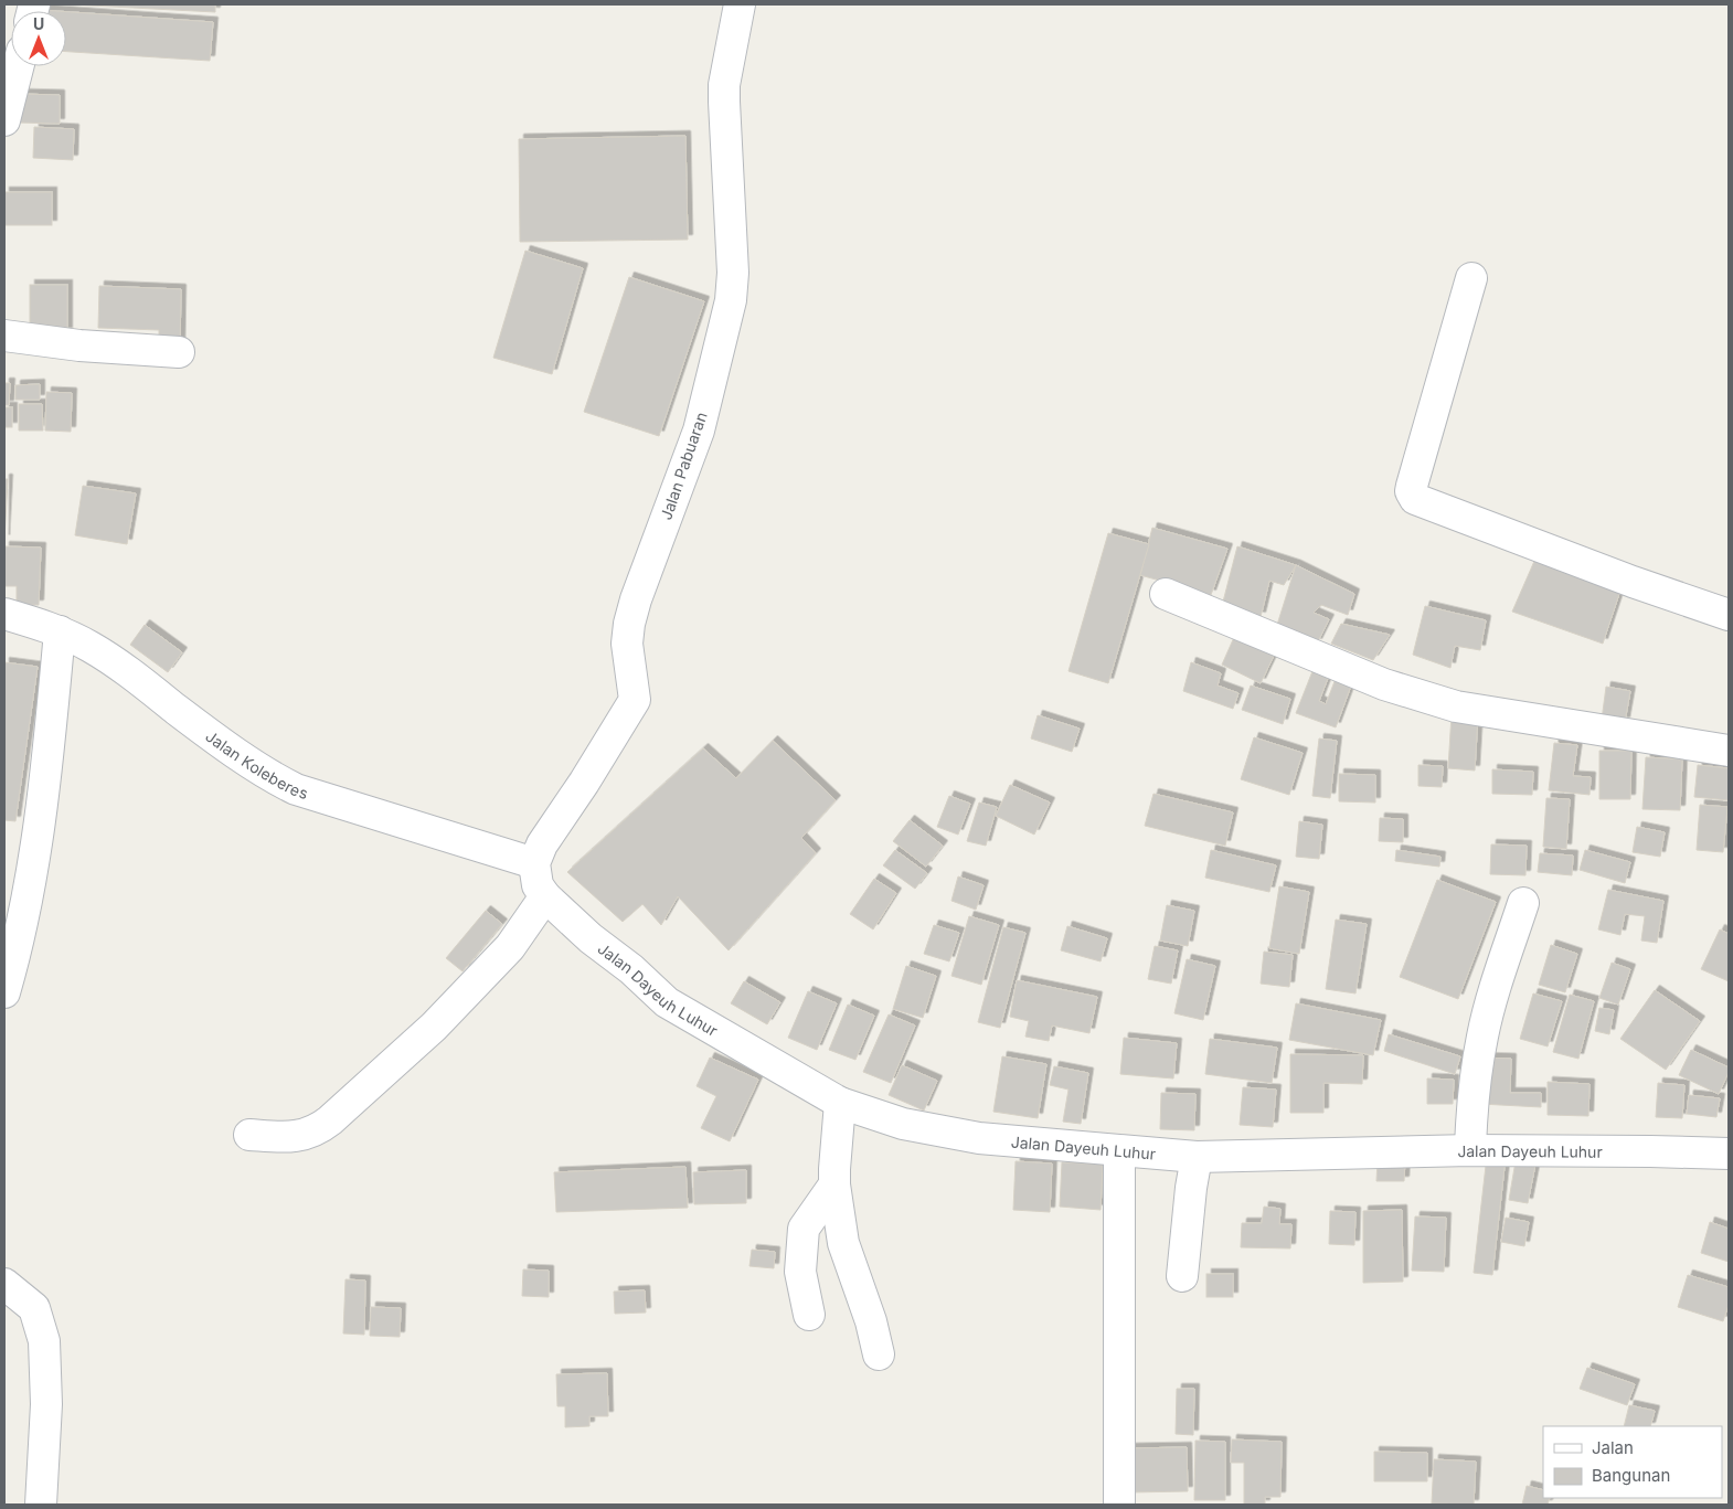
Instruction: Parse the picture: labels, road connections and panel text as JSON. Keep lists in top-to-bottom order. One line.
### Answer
{"streets":{"street":["Jalan Pabuaran","Jalan Koleberes","Jalan Dayeuh Luhur"]},"crossings":[["Jalan Pabuaran","Jalan Koleberes"],["Jalan Pabuaran","Jalan Dayeuh Luhur"],["Jalan Koleberes","Jalan Dayeuh Luhur"]],"legend":["Jalan","Bangunan"],"north":"top"}
